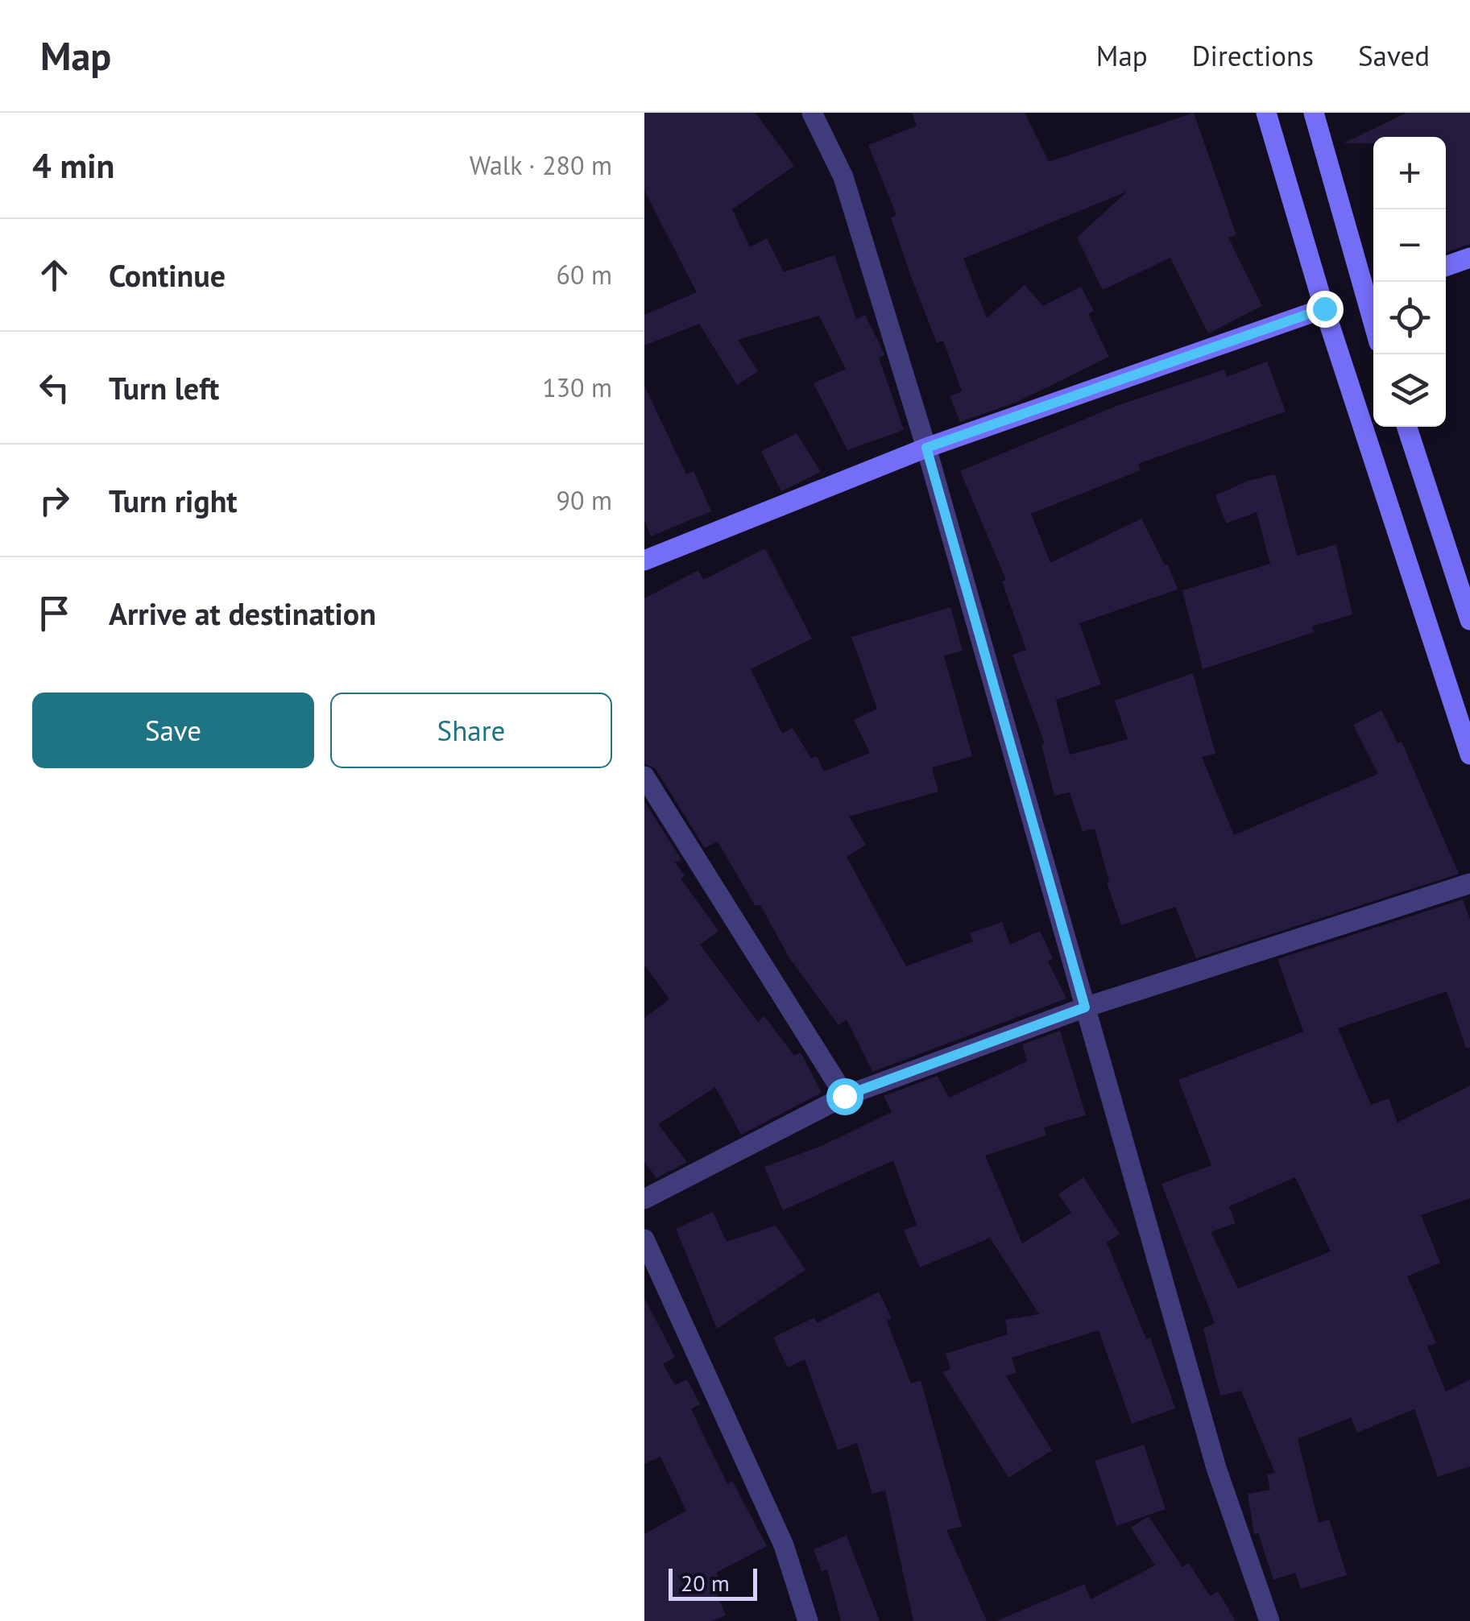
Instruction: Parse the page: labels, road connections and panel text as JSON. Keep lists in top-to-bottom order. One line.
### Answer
{"scale_bar":"20 m","page":{"header":"Map","nav":["Map","Directions","Saved"],"heading":["4 min","Walk · 280 m"],"map_buttons":["+","−"],"list":[["Continue","60 m"],["Turn left","130 m"],["Turn right","90 m"],"Arrive at destination"],"buttons":["Save","Share"],"scale":"20 m"}}
